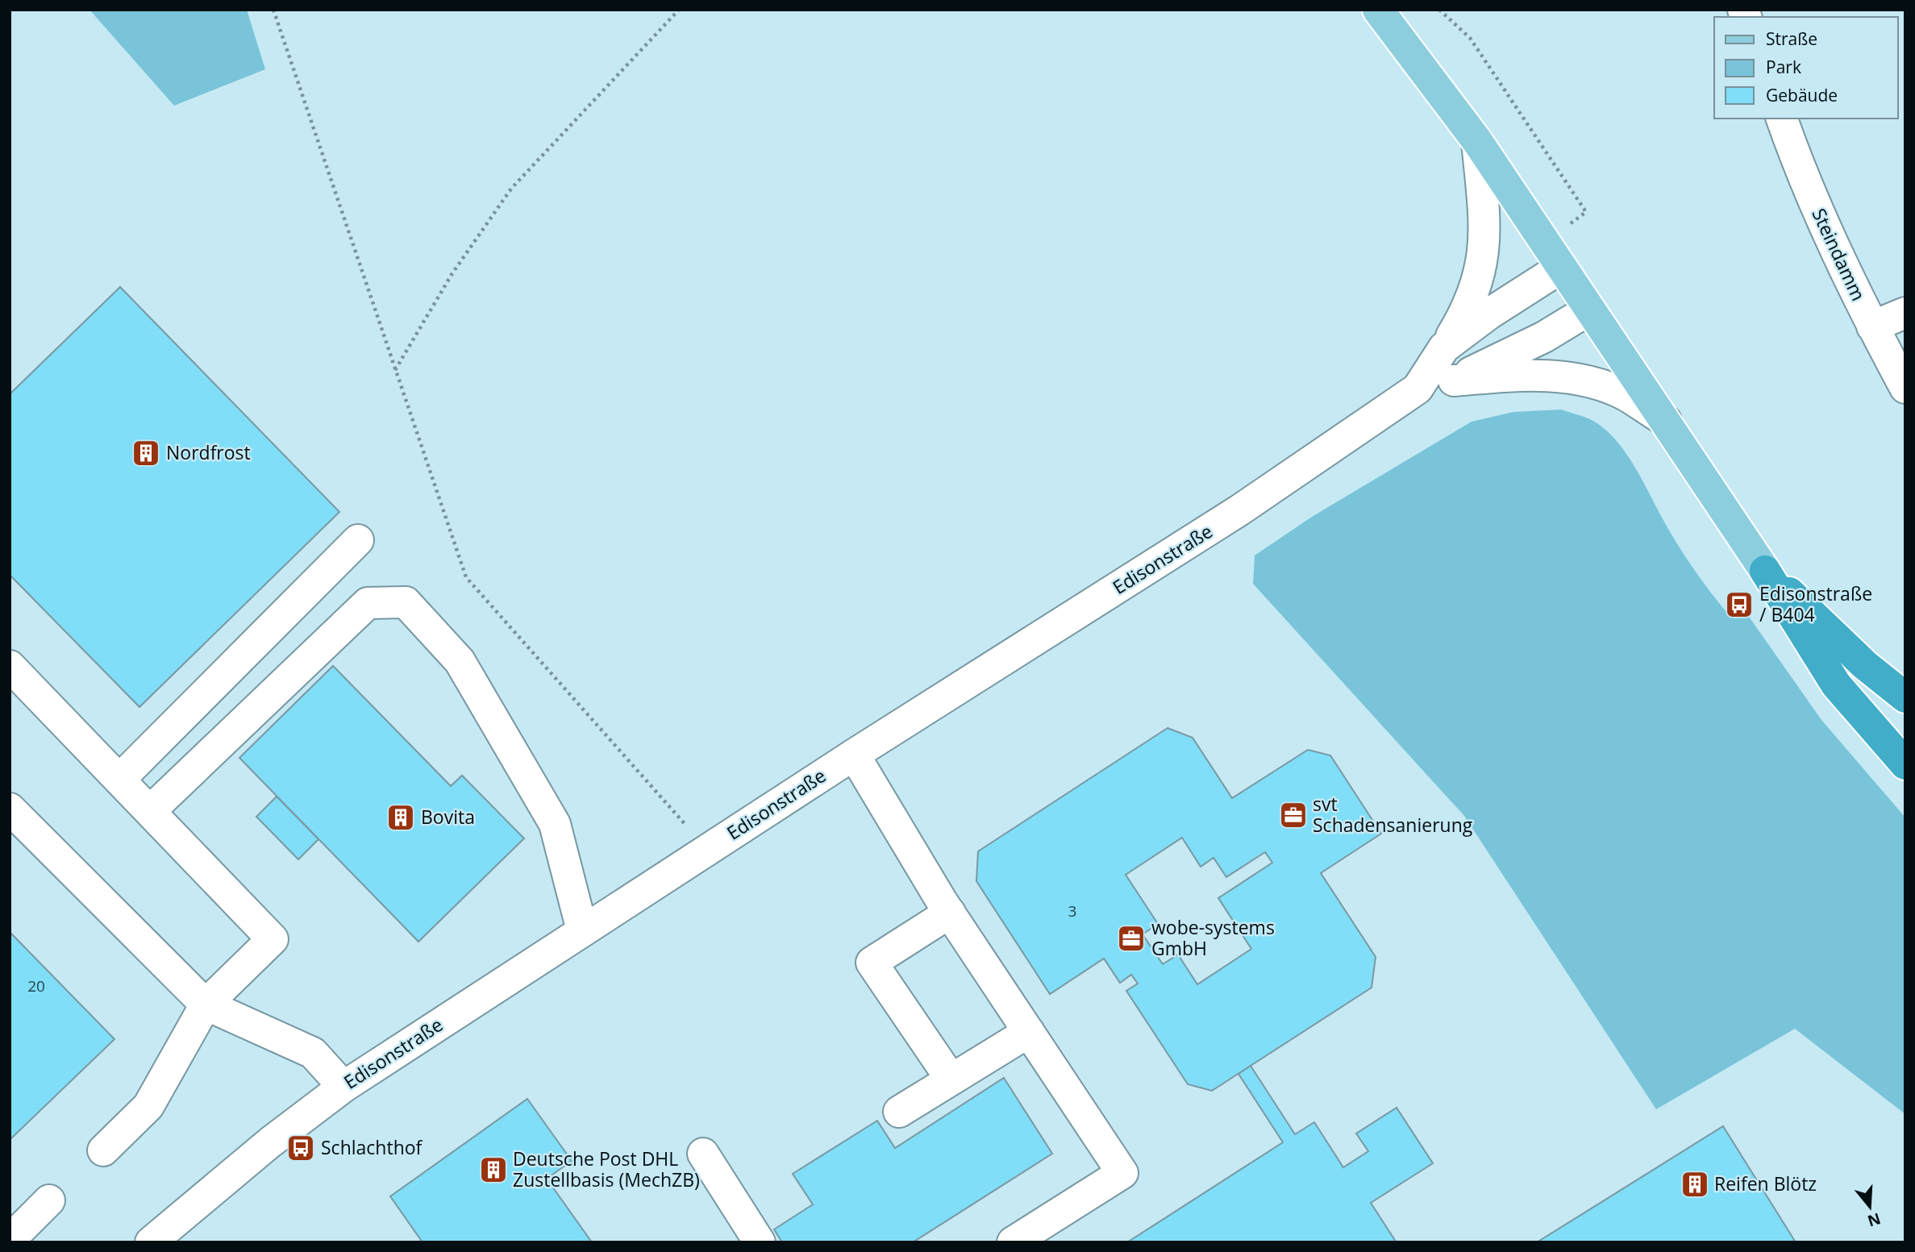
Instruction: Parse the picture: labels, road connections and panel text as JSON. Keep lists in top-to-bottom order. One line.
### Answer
{"streets":{"street":["Steindamm","Edisonstraße"]},"places":{"building":["Nordfrost","Bovita","Deutsche Post DHL Zustellbasis (MechZB)","Reifen Blötz"],"bus stop":["Edisonstraße / B404","Schlachthof"],"office":["svt Schadensanierung","wobe-systems GmbH"]},"house_numbers":["3","20"],"legend":["Straße","Park","Gebäude"],"north":"bottom"}
